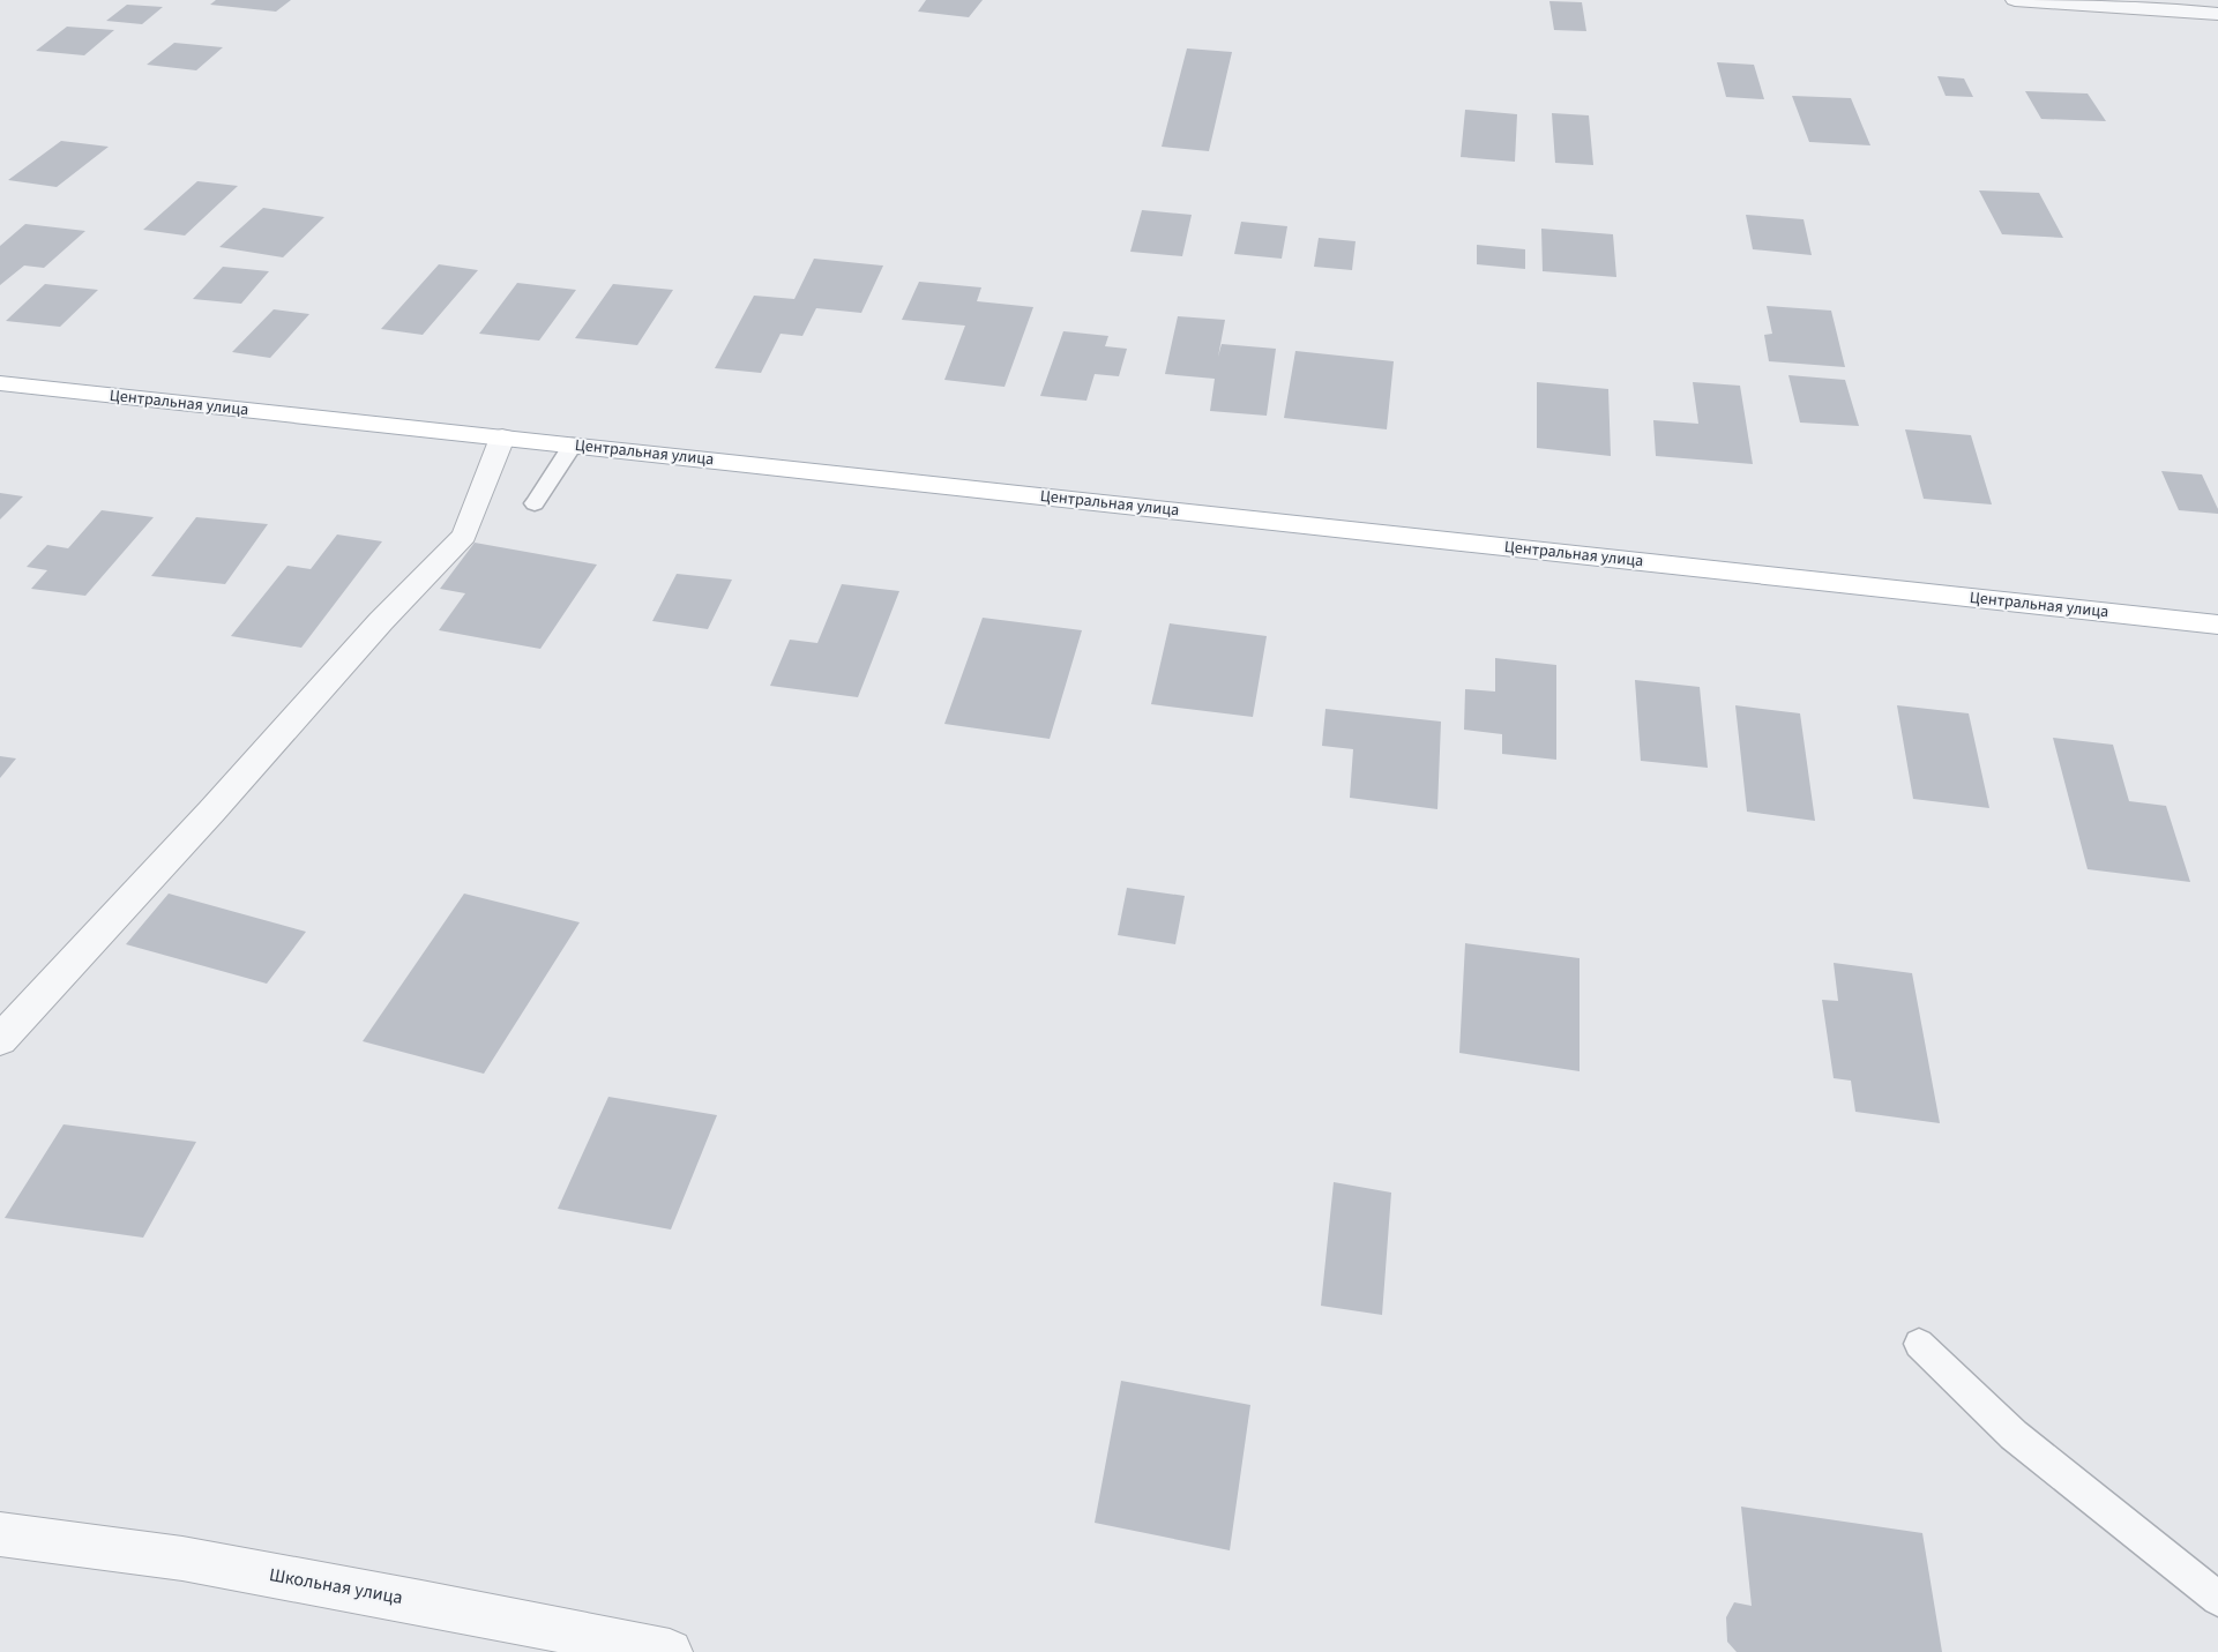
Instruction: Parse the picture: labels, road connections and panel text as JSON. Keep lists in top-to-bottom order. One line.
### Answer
{"streets":{"main road":["Центральная улица"],"street":["Школьная улица"]}}
